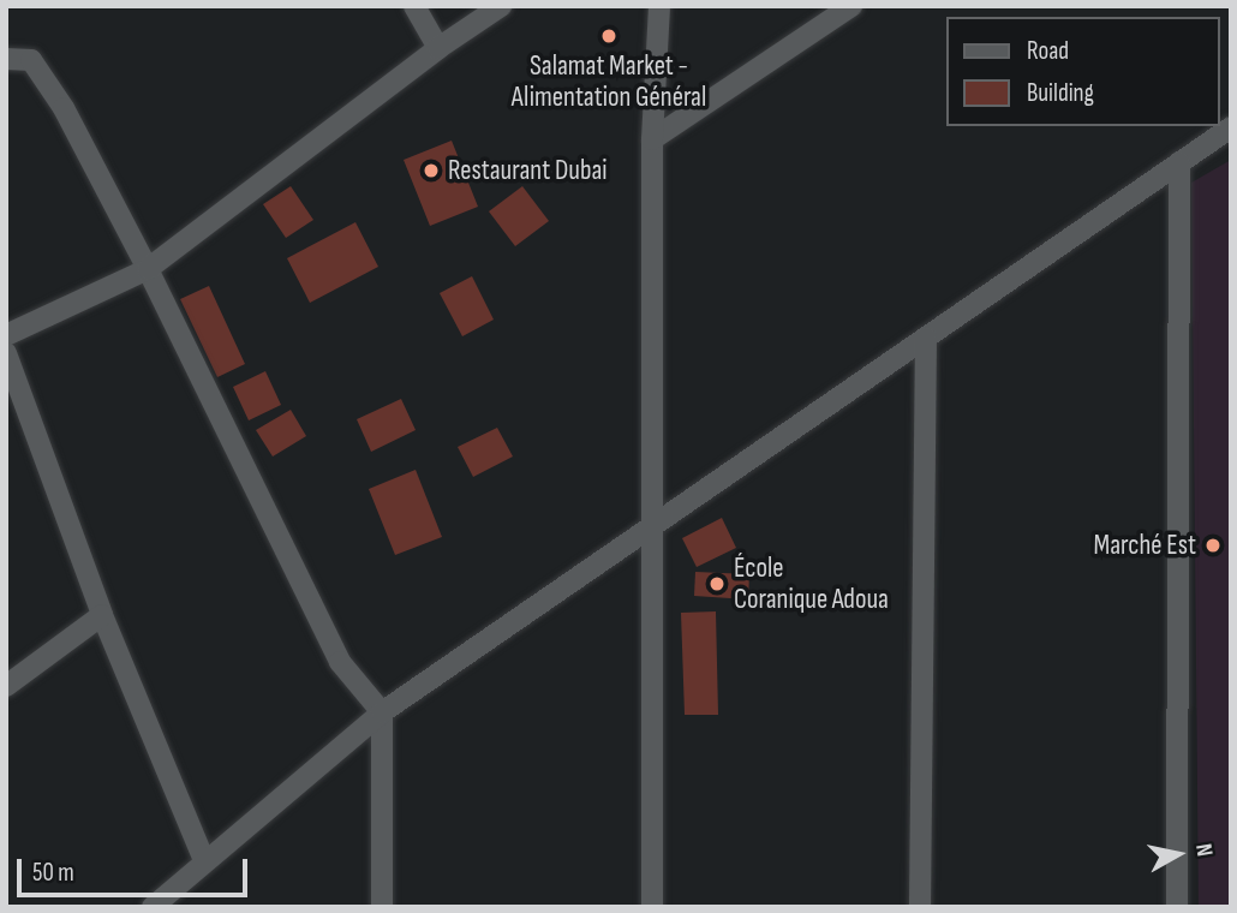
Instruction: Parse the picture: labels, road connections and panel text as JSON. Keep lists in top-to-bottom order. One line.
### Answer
{"places":["Salamat Market - Alimentation Général","Restaurant Dubai","Marché Est","École Coranique Adoua"],"legend":["Road","Building"],"scale_bar":"50 m","north":"right"}
